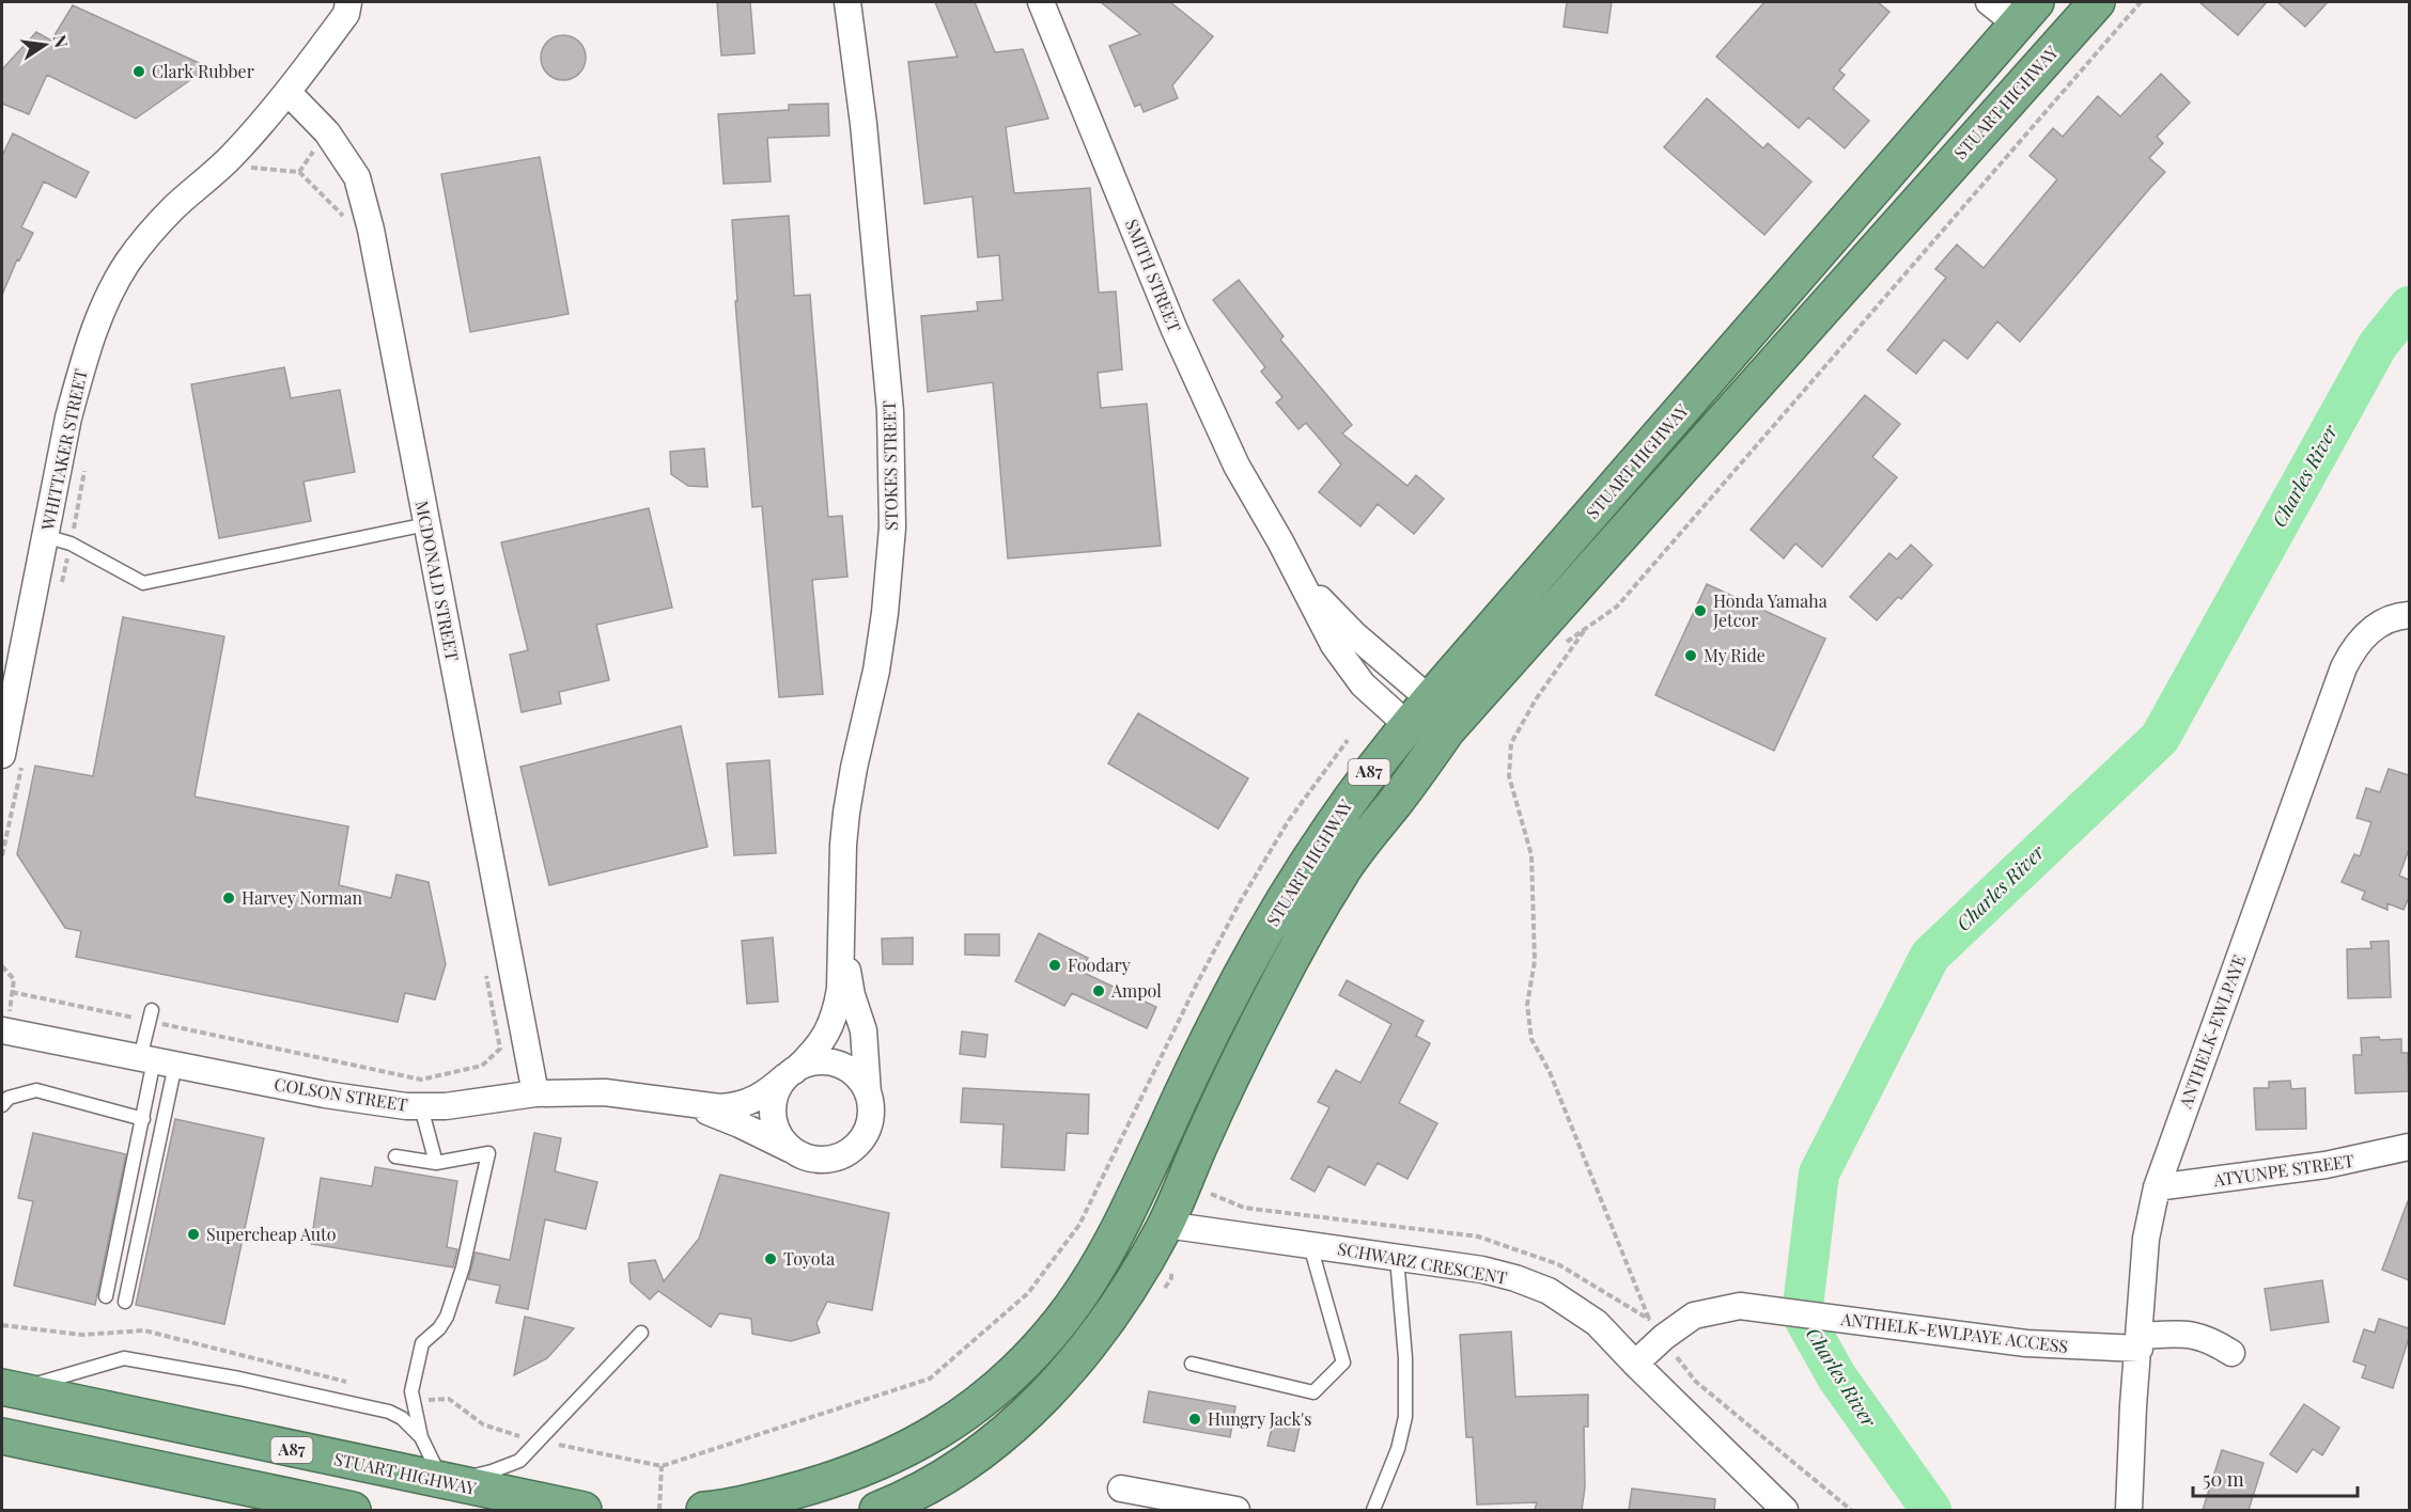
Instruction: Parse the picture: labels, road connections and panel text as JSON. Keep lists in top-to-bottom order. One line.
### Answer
{"streets":{"highway":["STUART HIGHWAY","A87"],"street":["SMITH STREET","WHITTAKER STREET","STOKES STREET","MCDONALD STREET","ANTHELK-EWLPAYE","COLSON STREET","ATYUNPE STREET","SCHWARZ CRESCENT","ANTHELK-EWLPAYE ACCESS"]},"crossings":[["STUART HIGHWAY","SMITH STREET"],["STUART HIGHWAY","SCHWARZ CRESCENT"],["WHITTAKER STREET","MCDONALD STREET"],["MCDONALD STREET","COLSON STREET"],["ANTHELK-EWLPAYE","ATYUNPE STREET"],["ANTHELK-EWLPAYE","ANTHELK-EWLPAYE ACCESS"],["SCHWARZ CRESCENT","ANTHELK-EWLPAYE ACCESS"]],"water":["Charles River"],"places":["Clark Rubber","Honda Yamaha Jetcor","My Ride","Harvey Norman","Foodary","Ampol","Supercheap Auto","Toyota","Hungry Jack's"],"scale_bar":"50 m","north":"right"}
